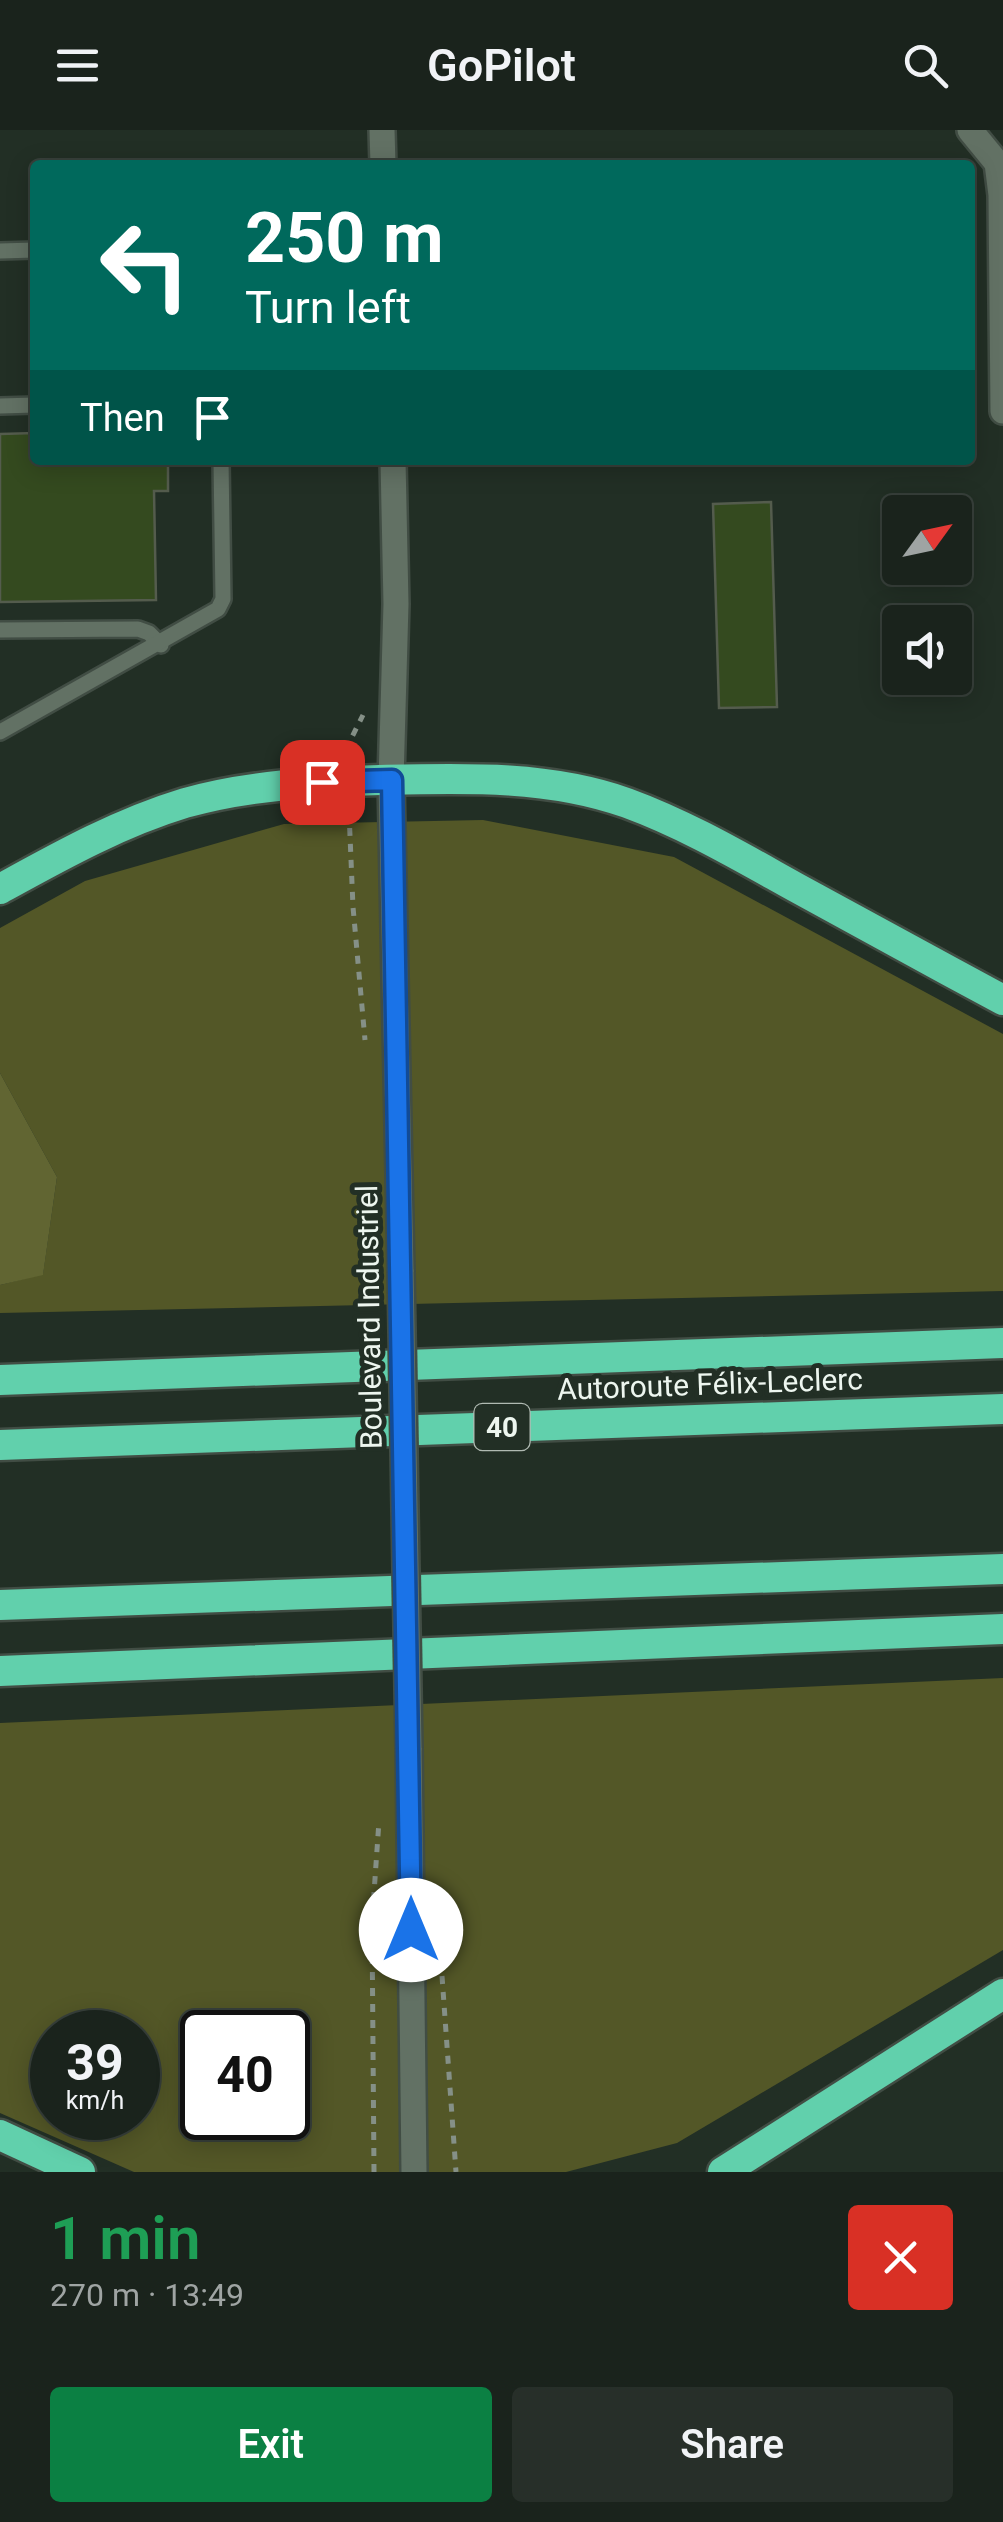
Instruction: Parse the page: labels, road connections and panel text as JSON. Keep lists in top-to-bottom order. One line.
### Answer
{"streets":{"highway":["Autoroute Félix-Leclerc","40"],"street":["Boulevard Industriel"]},"north":"top right","page":{"header":"GoPilot","turn":["250 m","Turn left"],"then":"Then","speed":"39 km/h","limit":"40","heading":["1 min","270 m · 13:49"],"buttons":["Exit","Share"]}}
